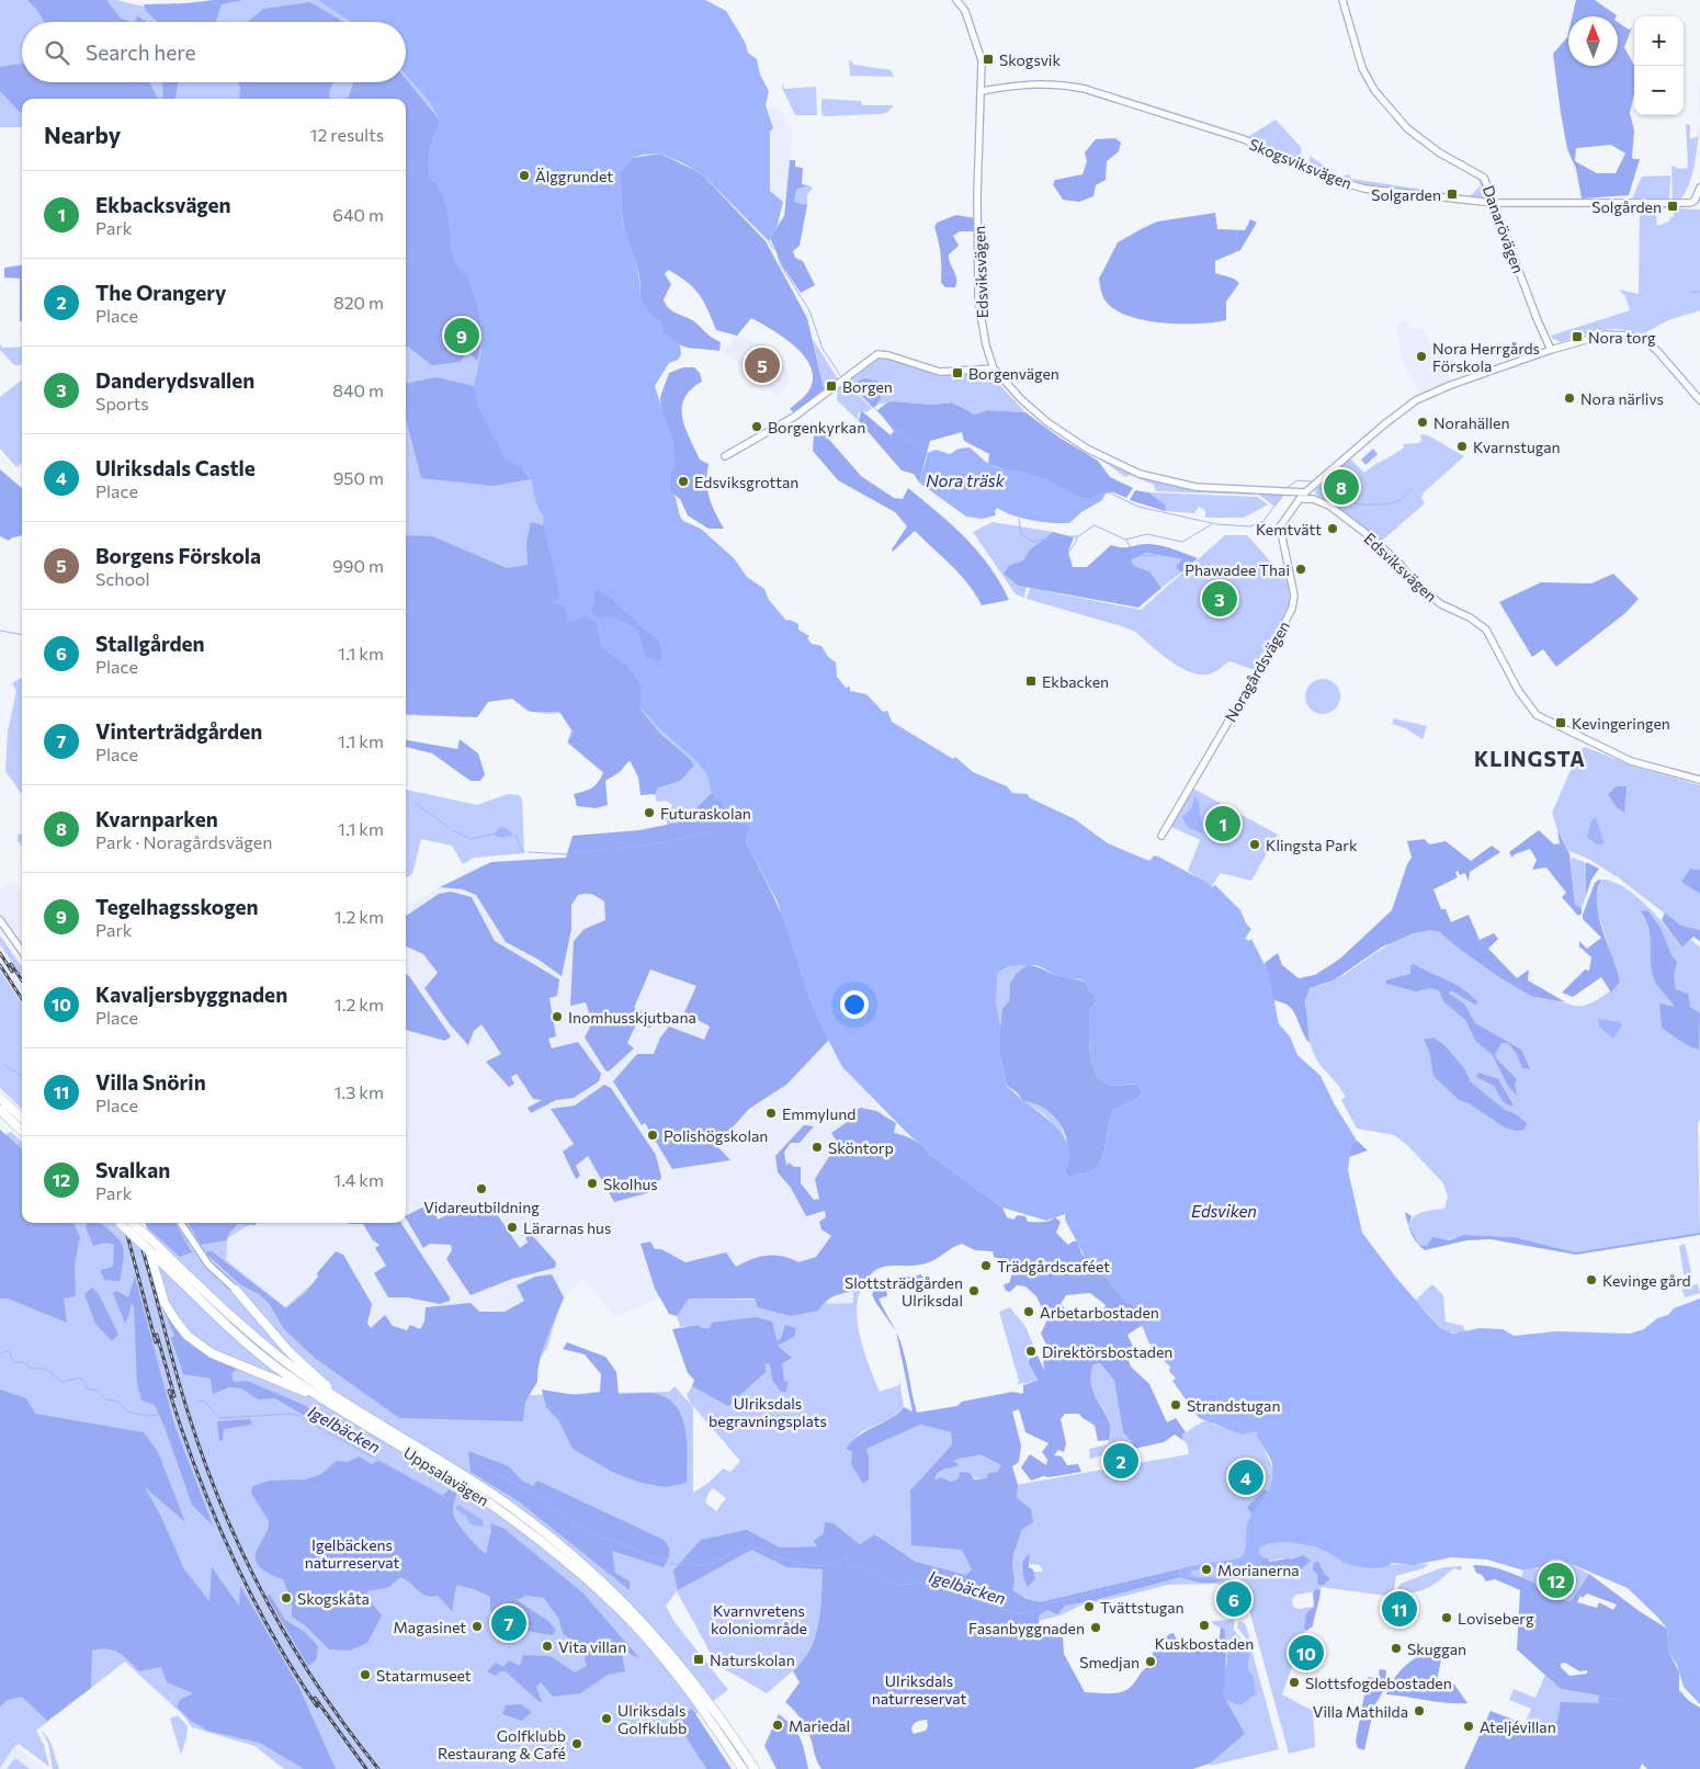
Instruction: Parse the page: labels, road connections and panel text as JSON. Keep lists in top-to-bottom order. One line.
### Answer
{"streets":{"highway":["Uppsalavägen"],"street":["Skogsviksvägen","Danarövägen","Edsviksvägen","Noragårdsvägen"]},"crossings":[["Skogsviksvägen","Danarövägen"],["Skogsviksvägen","Edsviksvägen"],["Danarövägen","Noragårdsvägen"],["Edsviksvägen","Noragårdsvägen"]],"districts":["KLINGSTA"],"water":["Nora träsk","Edsviken","Igelbäcken"],"parks":["Ulriksdals begravningsplats","Igelbäckens naturreservat","Kvarnvretens koloniområde","Ulriksdals naturreservat"],"places":{"transit":["Skogsvik","Solgarden","Solgården","Nora torg","Borgenvägen","Borgen","Ekbacken","Kevingeringen","Naturskolan"],"other":["Älggrundet","Nora Herrgårds Förskola","Nora närlivs","Norahällen","Borgenkyrkan","Kvarnstugan","Edsviksgrottan","Kemtvätt","Phawadee Thai","Futuraskolan","Klingsta Park","Inomhusskjutbana","Emmylund","Polishögskolan","Sköntorp","Skolhus","Vidareutbildning","Lärarnas hus","Trädgårdscaféet","Kevinge gård","Slottsträdgården Ulriksdal","Arbetarbostaden","Direktörsbostaden","Strandstugan","Morianerna","Skogskåta","Tvättstugan","Loviseberg","Kuskbostaden","Magasinet","Fasanbyggnaden","Vita villan","Skuggan","Smedjan","Statarmuseet","Slottsfogdebostaden","Villa Mathilda","Ulriksdals Golfklubb","Mariedal","Ateljévillan","Golfklubb Restaurang & Café"]},"north":"top","page":{"map_buttons":["+","−"],"search":"Search here","heading":["Nearby","12 results"],"list":[{"mark":"1","name":"Ekbacksvägen","note":"Park","value":"640 m"},{"mark":"2","name":"The Orangery","note":"Place","value":"820 m"},{"mark":"3","name":"Danderydsvallen","note":"Sports","value":"840 m"},{"mark":"4","name":"Ulriksdals Castle","note":"Place","value":"950 m"},{"mark":"5","name":"Borgens Förskola","note":"School","value":"990 m"},{"mark":"6","name":"Stallgården","note":"Place","value":"1.1 km"},{"mark":"7","name":"Vinterträdgården","note":"Place","value":"1.1 km"},{"mark":"8","name":"Kvarnparken","note":"Park · Noragårdsvägen","value":"1.1 km"},{"mark":"9","name":"Tegelhagsskogen","note":"Park","value":"1.2 km"},{"mark":"10","name":"Kavaljersbyggnaden","note":"Place","value":"1.2 km"},{"mark":"11","name":"Villa Snörin","note":"Place","value":"1.3 km"},{"mark":"12","name":"Svalkan","note":"Park","value":"1.4 km"}],"pins":["9","5","8","3","1","2","4","12","6","11","7","10"]}}
